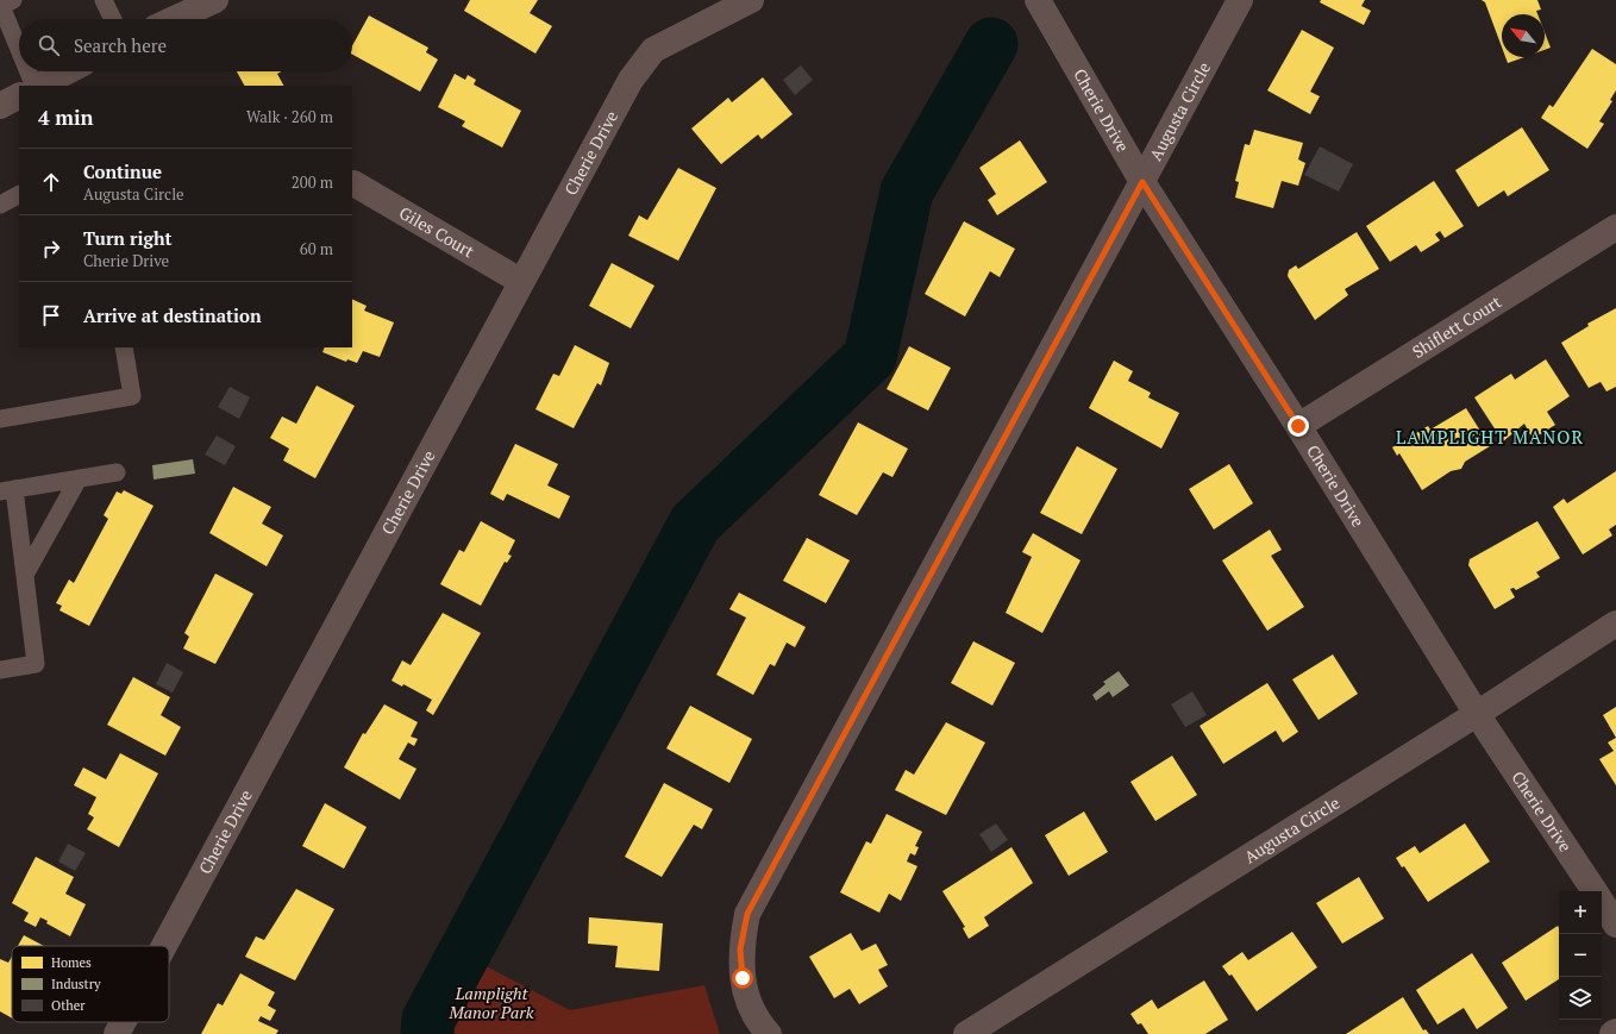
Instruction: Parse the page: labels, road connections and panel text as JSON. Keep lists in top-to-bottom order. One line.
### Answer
{"streets":{"street":["Cherie Drive","Augusta Circle","Giles Court","Shiflett Court"]},"crossings":[["Cherie Drive","Augusta Circle"],["Cherie Drive","Giles Court"],["Cherie Drive","Shiflett Court"]],"districts":["LAMPLIGHT MANOR"],"parks":["Lamplight Manor Park"],"legend":["Homes","Industry","Other"],"north":"top left","page":{"search":"Search here","heading":["4 min","Walk · 260 m"],"list":[["Continue","Augusta Circle","200 m"],["Turn right","Cherie Drive","60 m"],"Arrive at destination"],"map_buttons":["+","−"]}}
